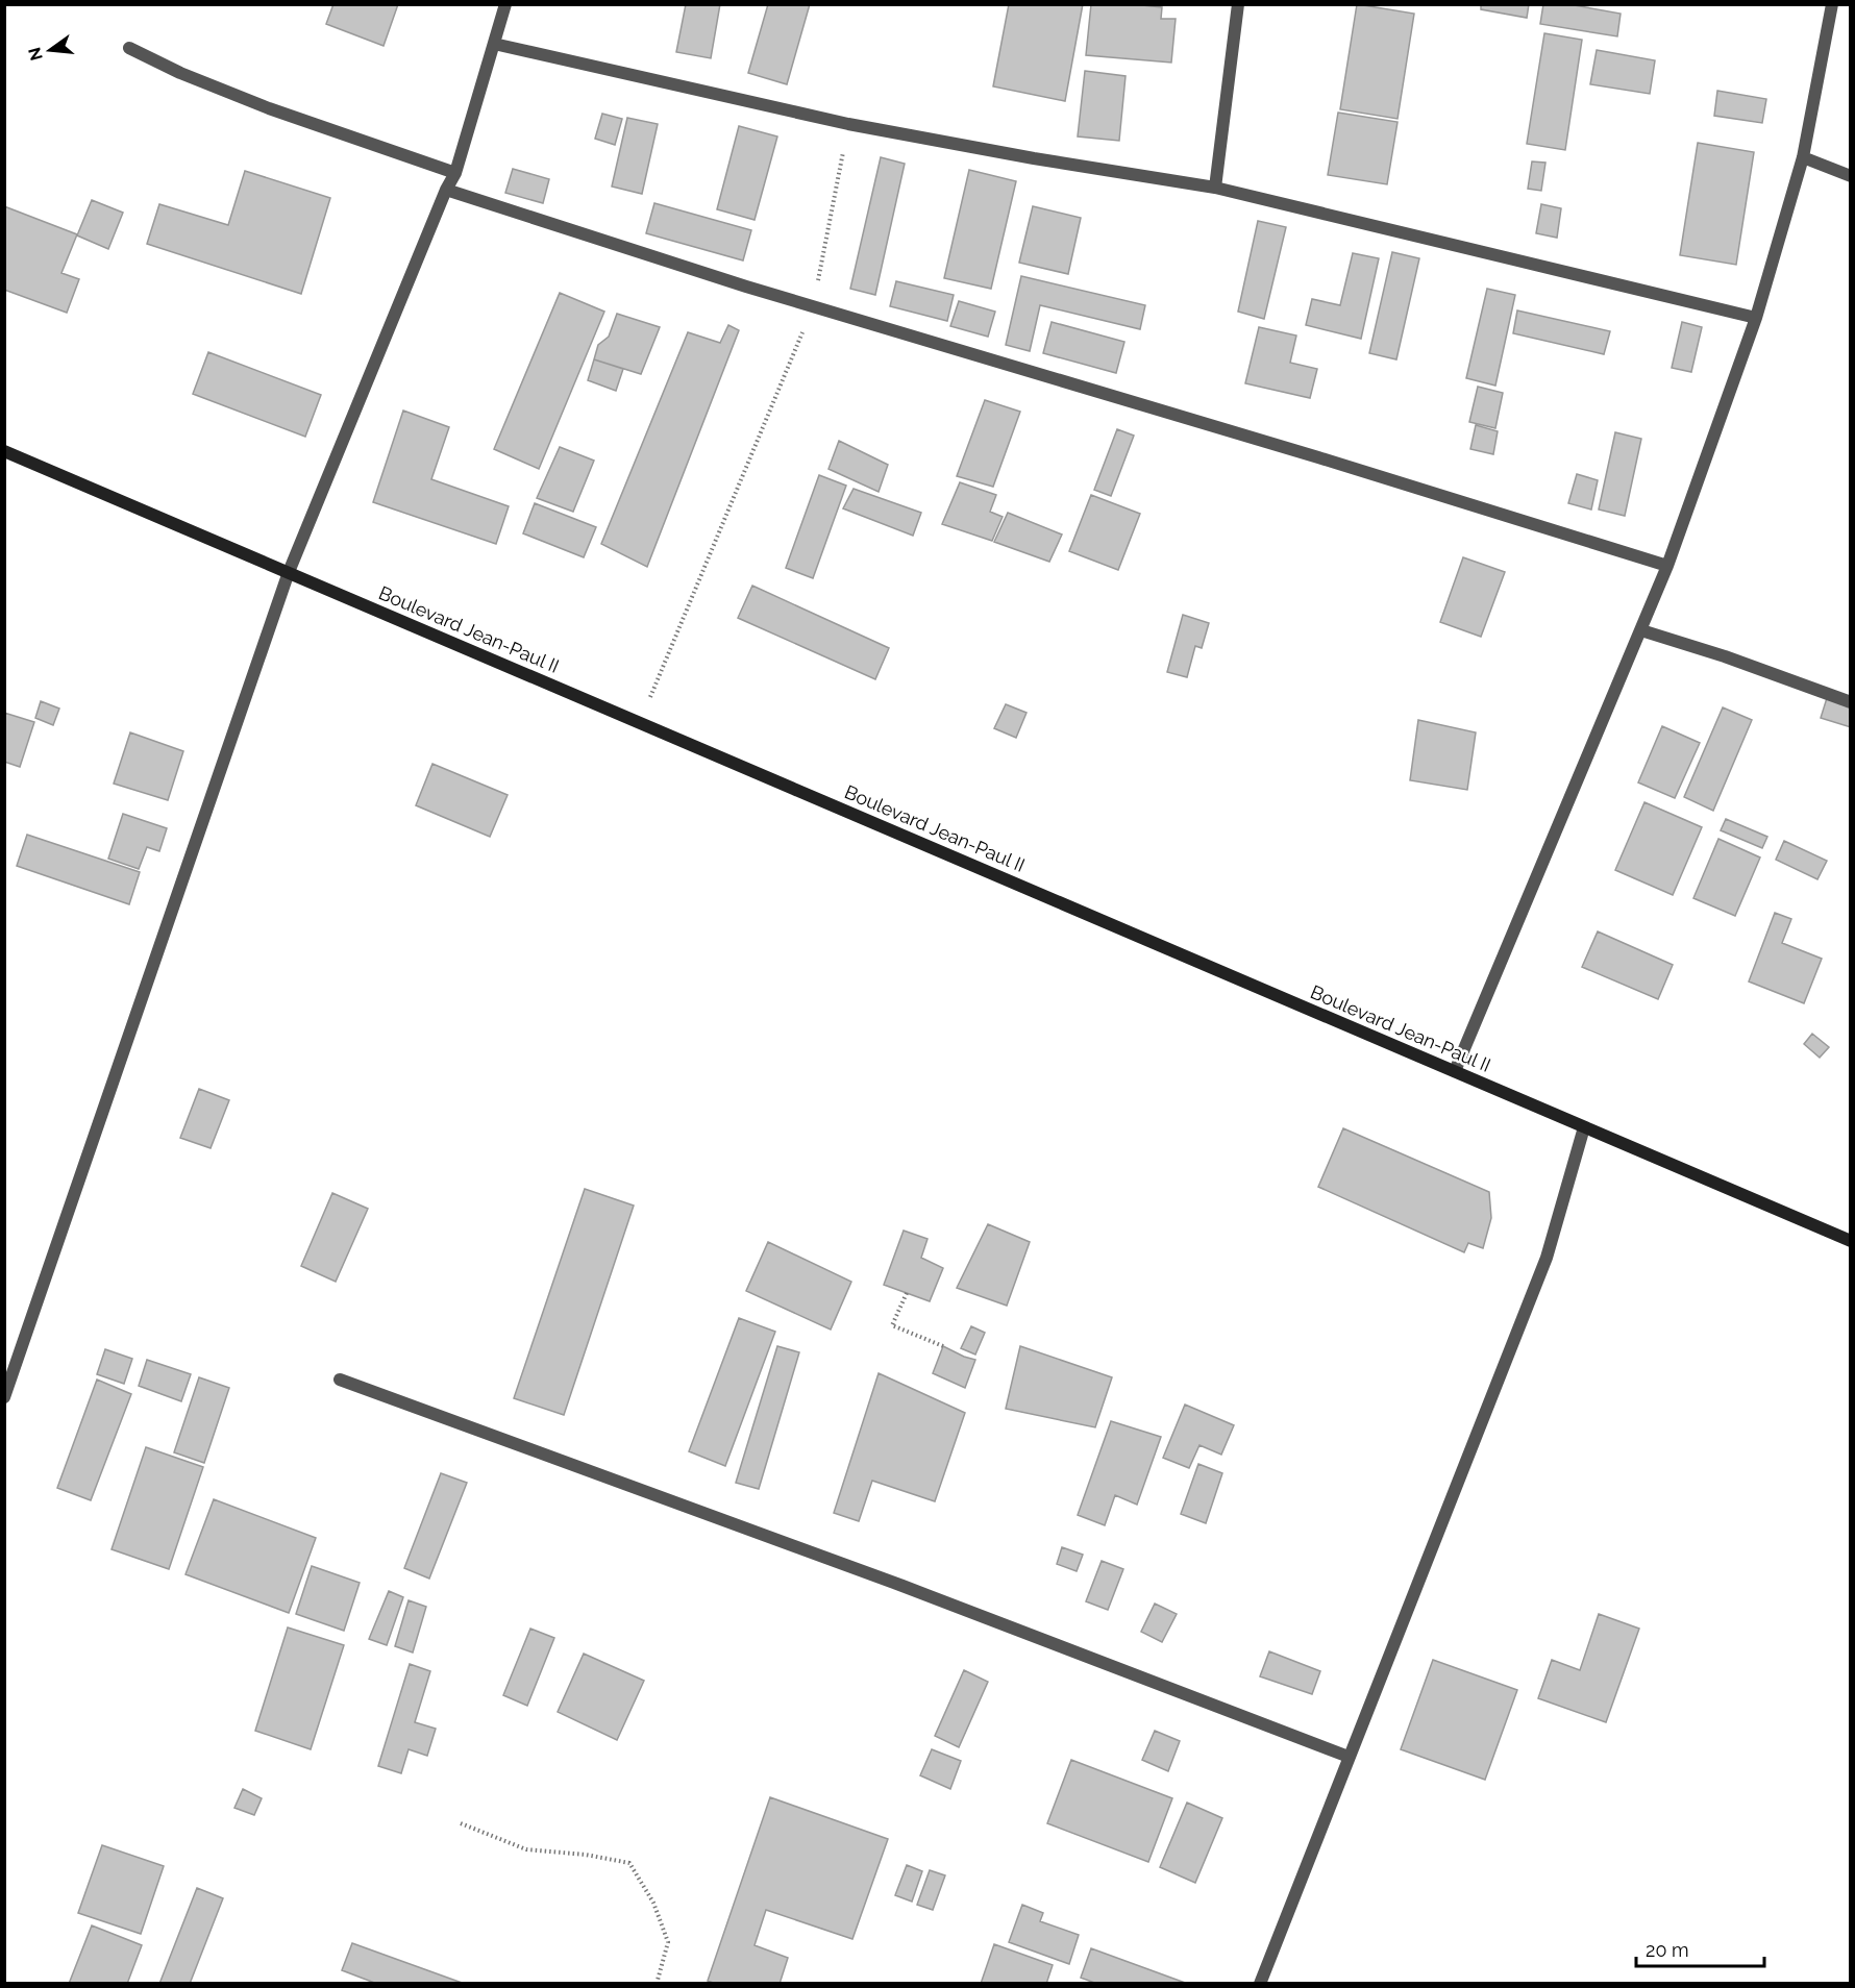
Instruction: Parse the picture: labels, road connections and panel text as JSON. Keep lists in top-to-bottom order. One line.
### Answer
{"streets":{"main road":["Boulevard Jean-Paul II"]},"scale_bar":"20 m","north":"left"}
